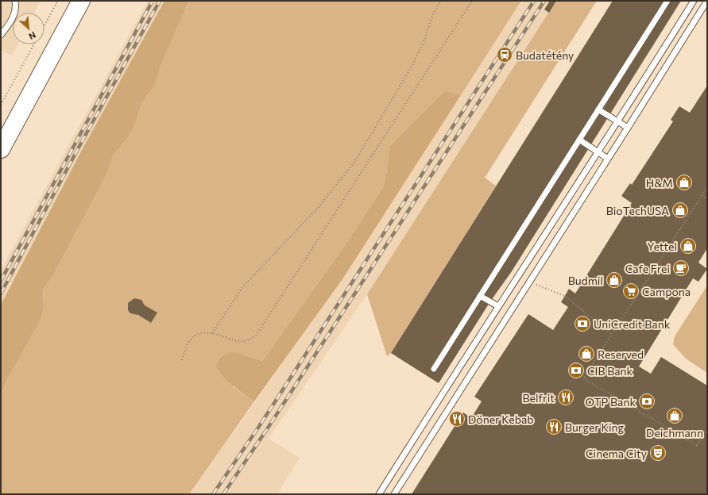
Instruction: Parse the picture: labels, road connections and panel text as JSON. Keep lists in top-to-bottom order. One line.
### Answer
{"places":{"station":["Budatétény"],"shop":["H&M","BioTechUSA","Yettel","Budmil","Reserved","Deichmann"],"cafe":["Cafe Frei"],"supermarket":["Campona"],"bank":["UniCredit Bank","CIB Bank","OTP Bank"],"restaurant":["Belfrit","Döner Kebab","Burger King"],"theatre":["Cinema City"]},"north":"bottom right"}
